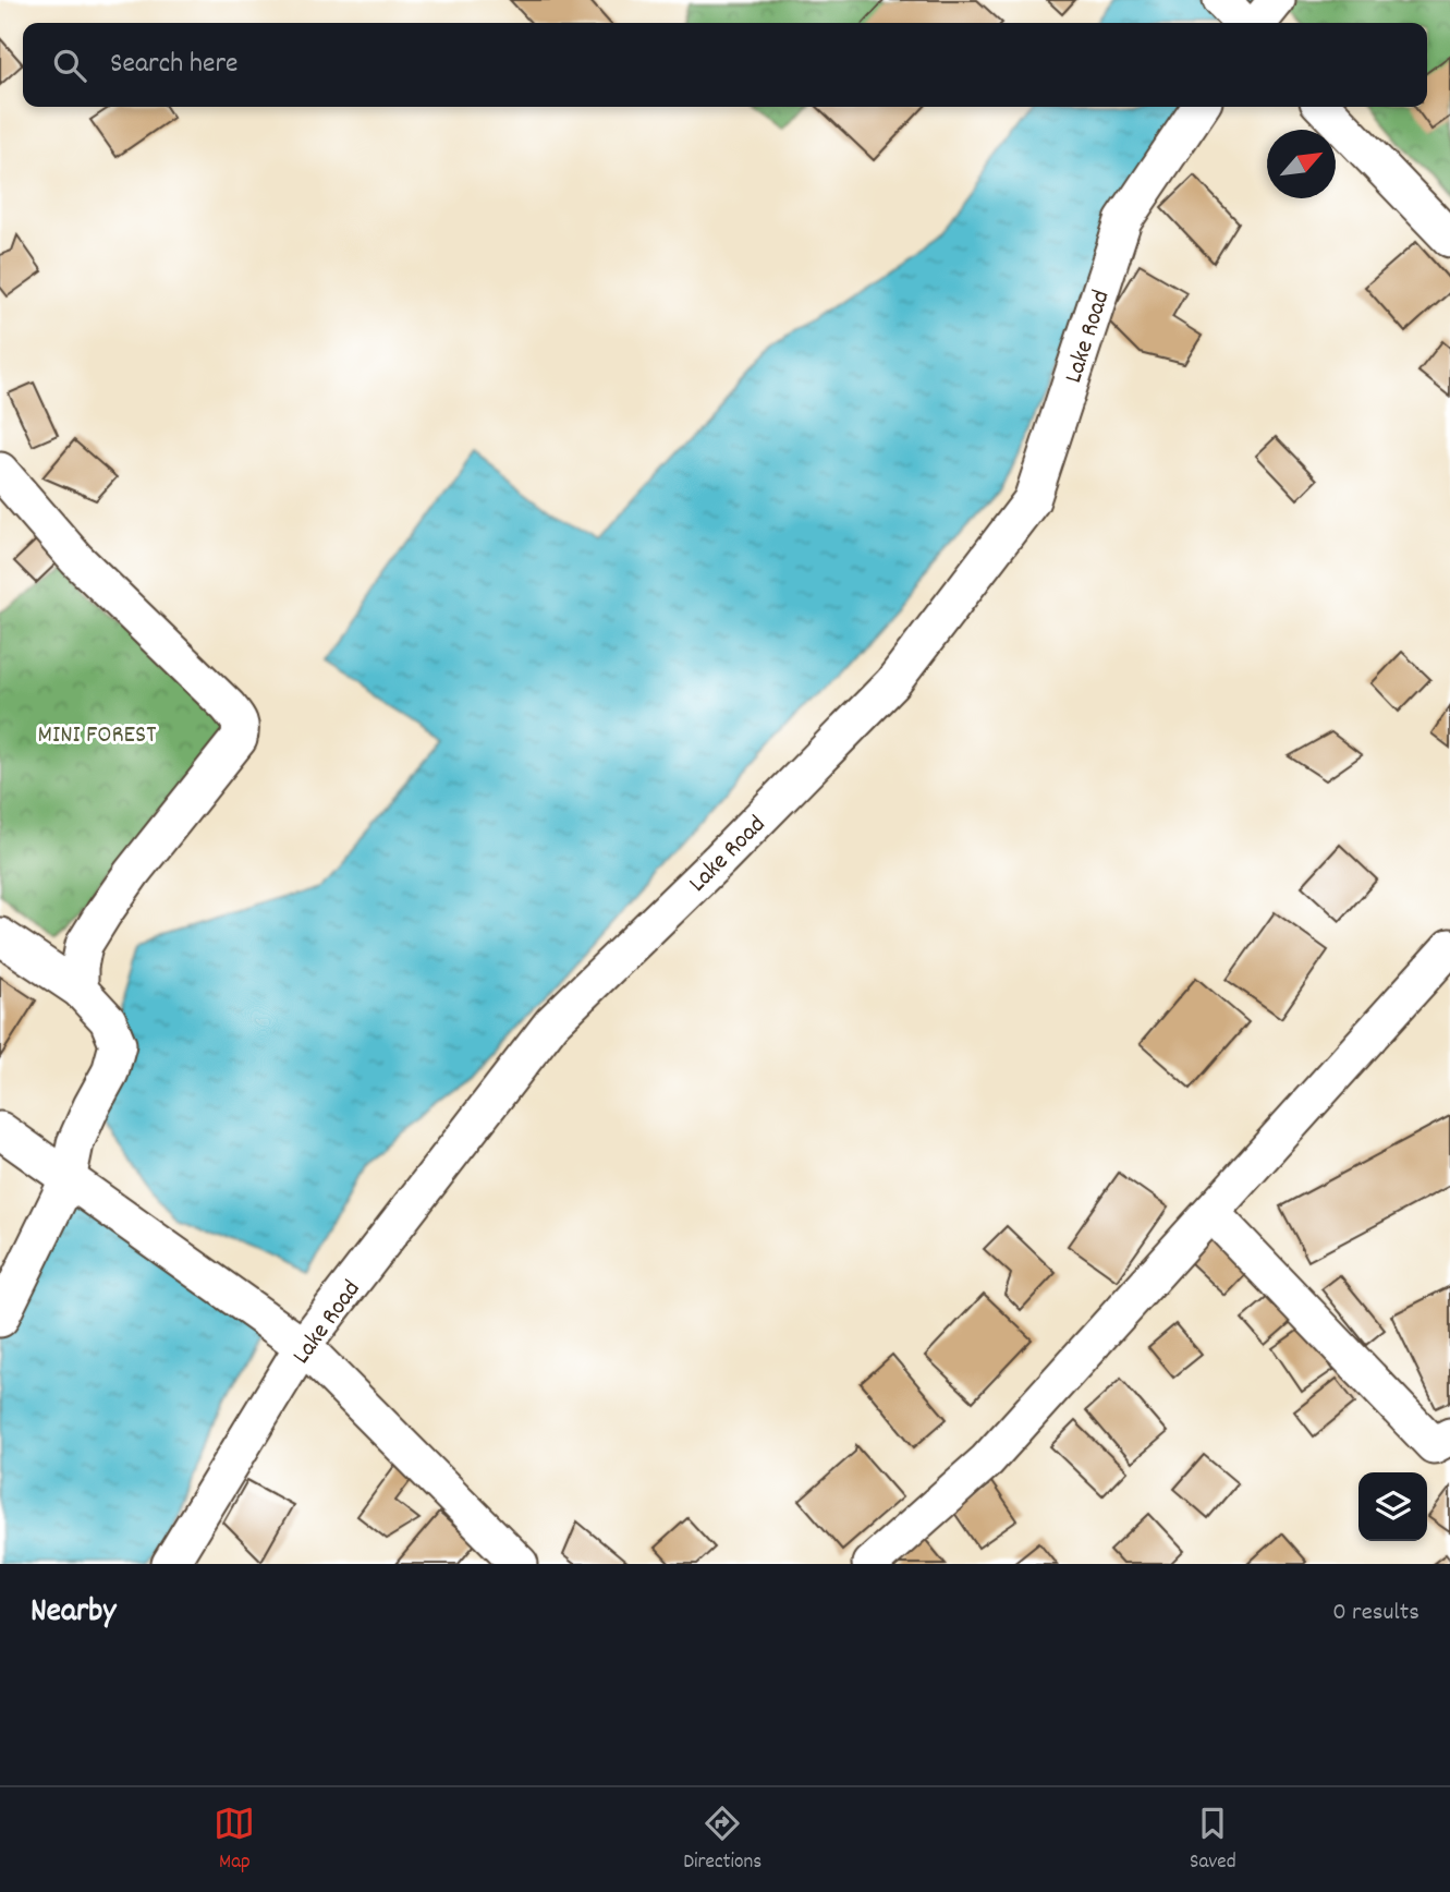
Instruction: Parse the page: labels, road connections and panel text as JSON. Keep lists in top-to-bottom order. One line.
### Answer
{"streets":{"street":["Lake Road"]},"parks":["MINI FOREST"],"north":"top right","page":{"search":"Search here","heading":["Nearby","0 results"],"nav":["Map","Directions","Saved"]}}
